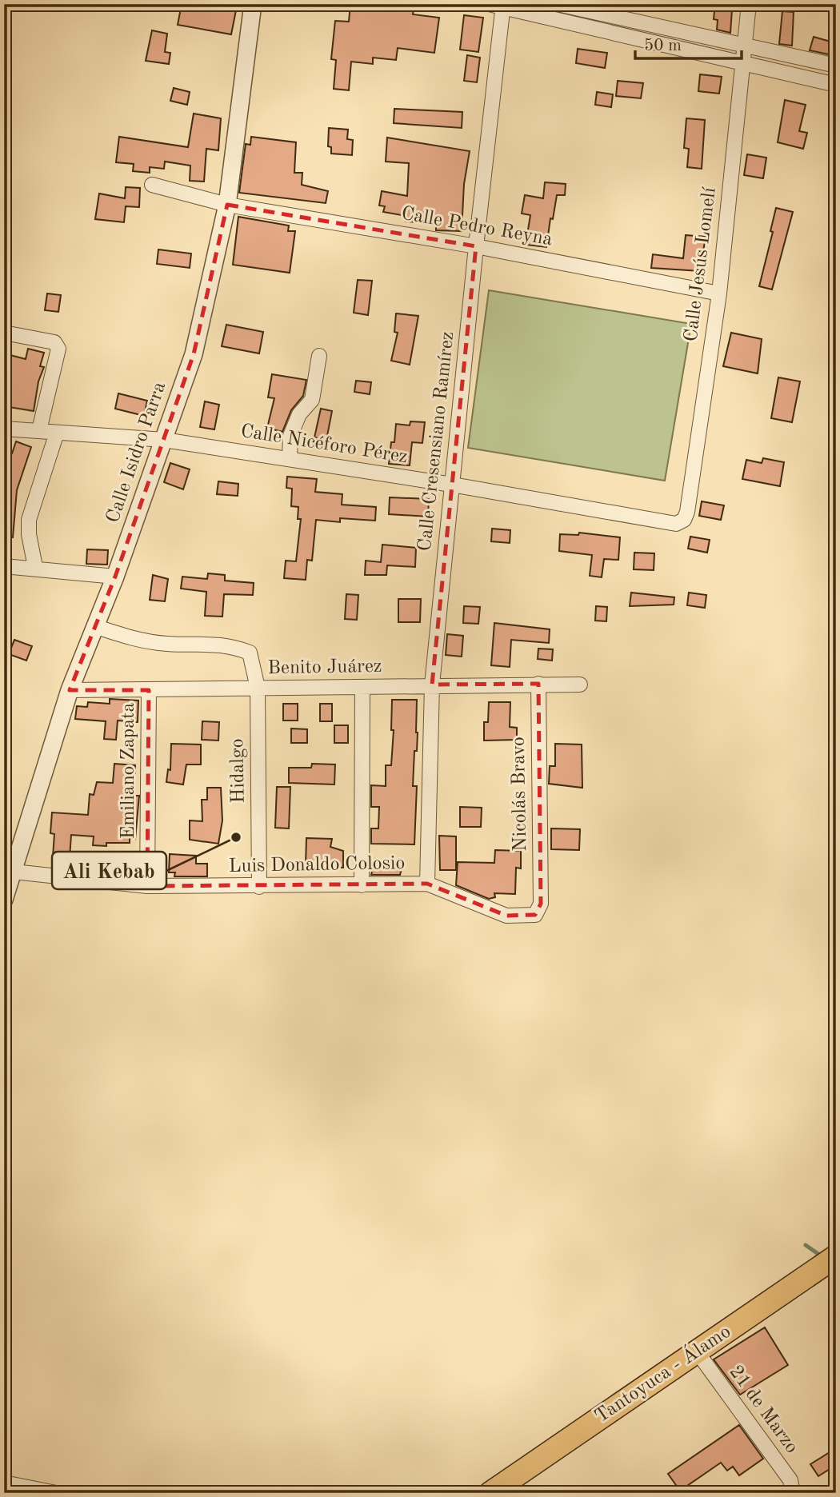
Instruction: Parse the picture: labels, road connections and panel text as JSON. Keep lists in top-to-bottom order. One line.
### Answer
{"streets":{"main road":["Tantoyuca - Álamo"],"street":["Calle Pedro Reyna","Calle Jesús Lomelí","Calle Cresensiano Ramírez","Calle Nicéforo Pérez","Calle Isidro Parra","Benito Juárez","Emiliano Zapata","Hidalgo","Nicolás Bravo","Luis Donaldo Colosio","21 de Marzo"]},"crossings":[["Calle Pedro Reyna","Calle Jesús Lomelí"],["Calle Pedro Reyna","Calle Cresensiano Ramírez"],["Calle Pedro Reyna","Calle Isidro Parra"],["Calle Jesús Lomelí","Calle Nicéforo Pérez"],["Calle Cresensiano Ramírez","Calle Nicéforo Pérez"],["Calle Cresensiano Ramírez","Benito Juárez"],["Calle Cresensiano Ramírez","Luis Donaldo Colosio"],["Calle Nicéforo Pérez","Calle Isidro Parra"],["Calle Isidro Parra","Benito Juárez"],["Calle Isidro Parra","Hidalgo"],["Calle Isidro Parra","Luis Donaldo Colosio"],["Benito Juárez","Emiliano Zapata"],["Benito Juárez","Hidalgo"],["Benito Juárez","Nicolás Bravo"],["Emiliano Zapata","Luis Donaldo Colosio"],["Hidalgo","Luis Donaldo Colosio"],["Nicolás Bravo","Luis Donaldo Colosio"],["Tantoyuca - Álamo","21 de Marzo"]],"places":["Ali Kebab"],"scale_bar":"50 m"}
